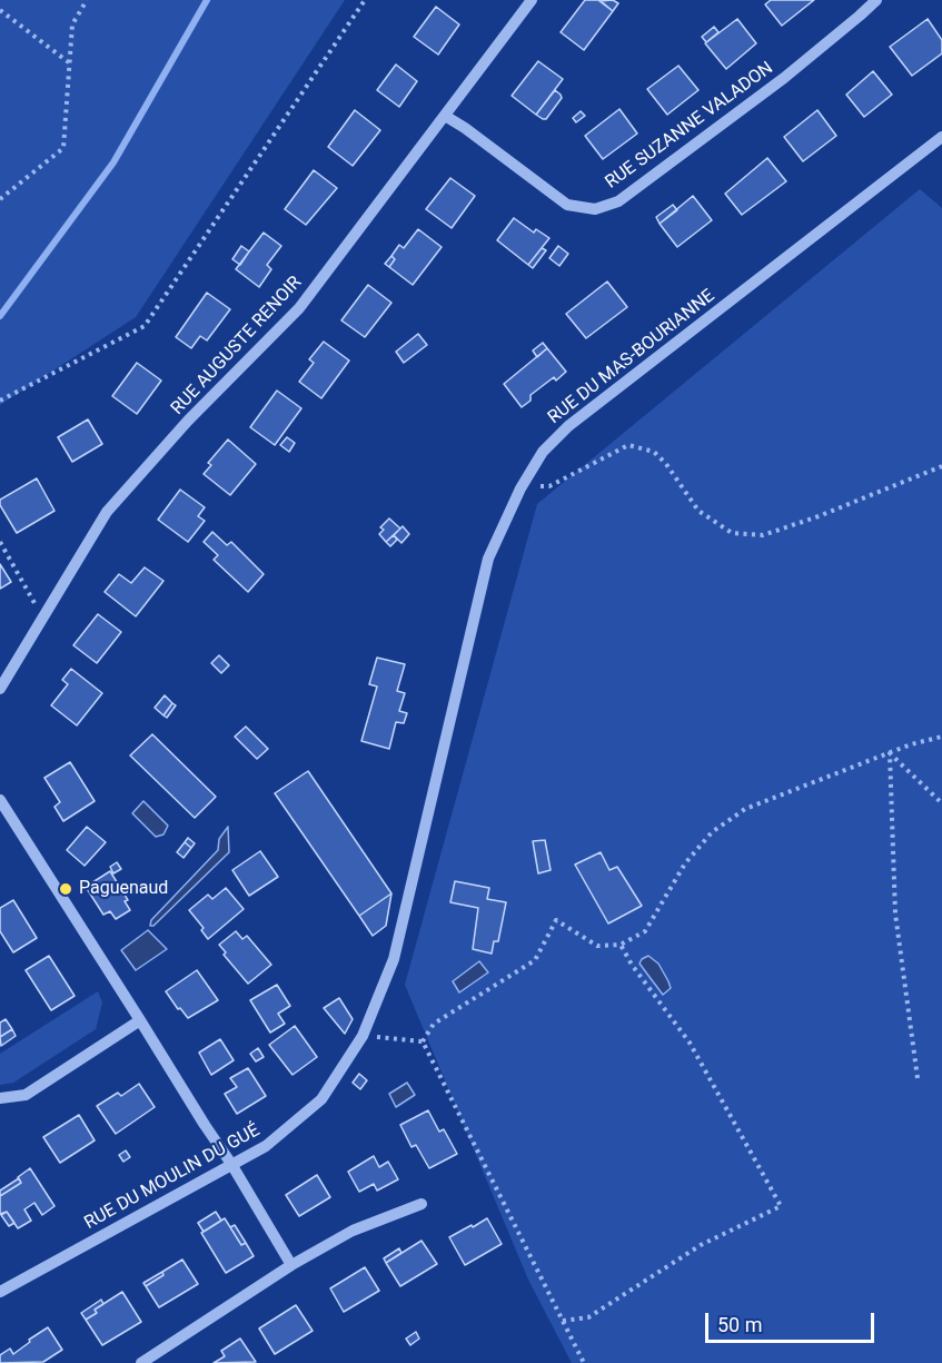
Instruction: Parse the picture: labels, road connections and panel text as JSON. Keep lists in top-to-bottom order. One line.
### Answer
{"streets":{"street":["RUE SUZANNE VALADON","RUE AUGUSTE RENOIR","RUE DU MAS-BOURIANNE","RUE DU MOULIN DU GUÉ"]},"crossings":[["RUE SUZANNE VALADON","RUE AUGUSTE RENOIR"],["RUE DU MAS-BOURIANNE","RUE DU MOULIN DU GUÉ"]],"places":["Paguenaud"],"scale_bar":"50 m"}
